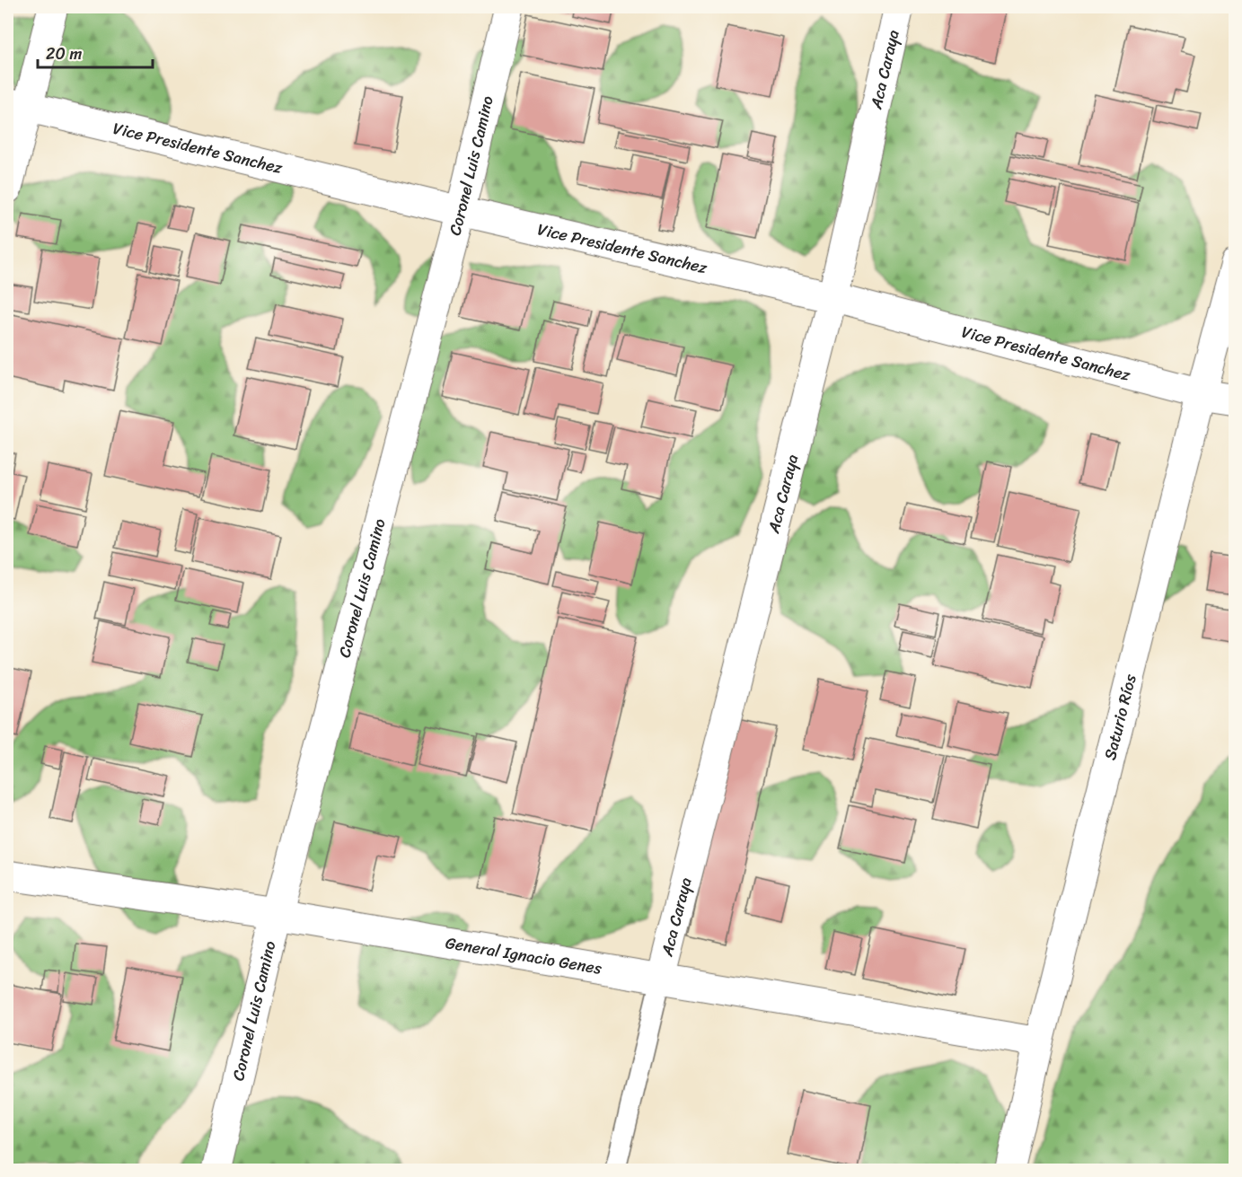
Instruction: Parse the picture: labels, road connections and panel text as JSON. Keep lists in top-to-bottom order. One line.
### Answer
{"streets":{"street":["Aca Caraya","Vice Presidente Sanchez","Coronel Luis Camino","Saturio Ríos","General Ignacio Genes"]},"crossings":[["Aca Caraya","Vice Presidente Sanchez"],["Aca Caraya","General Ignacio Genes"],["Vice Presidente Sanchez","Coronel Luis Camino"],["Vice Presidente Sanchez","Saturio Ríos"],["Coronel Luis Camino","General Ignacio Genes"],["Saturio Ríos","General Ignacio Genes"]],"scale_bar":"20 m"}
